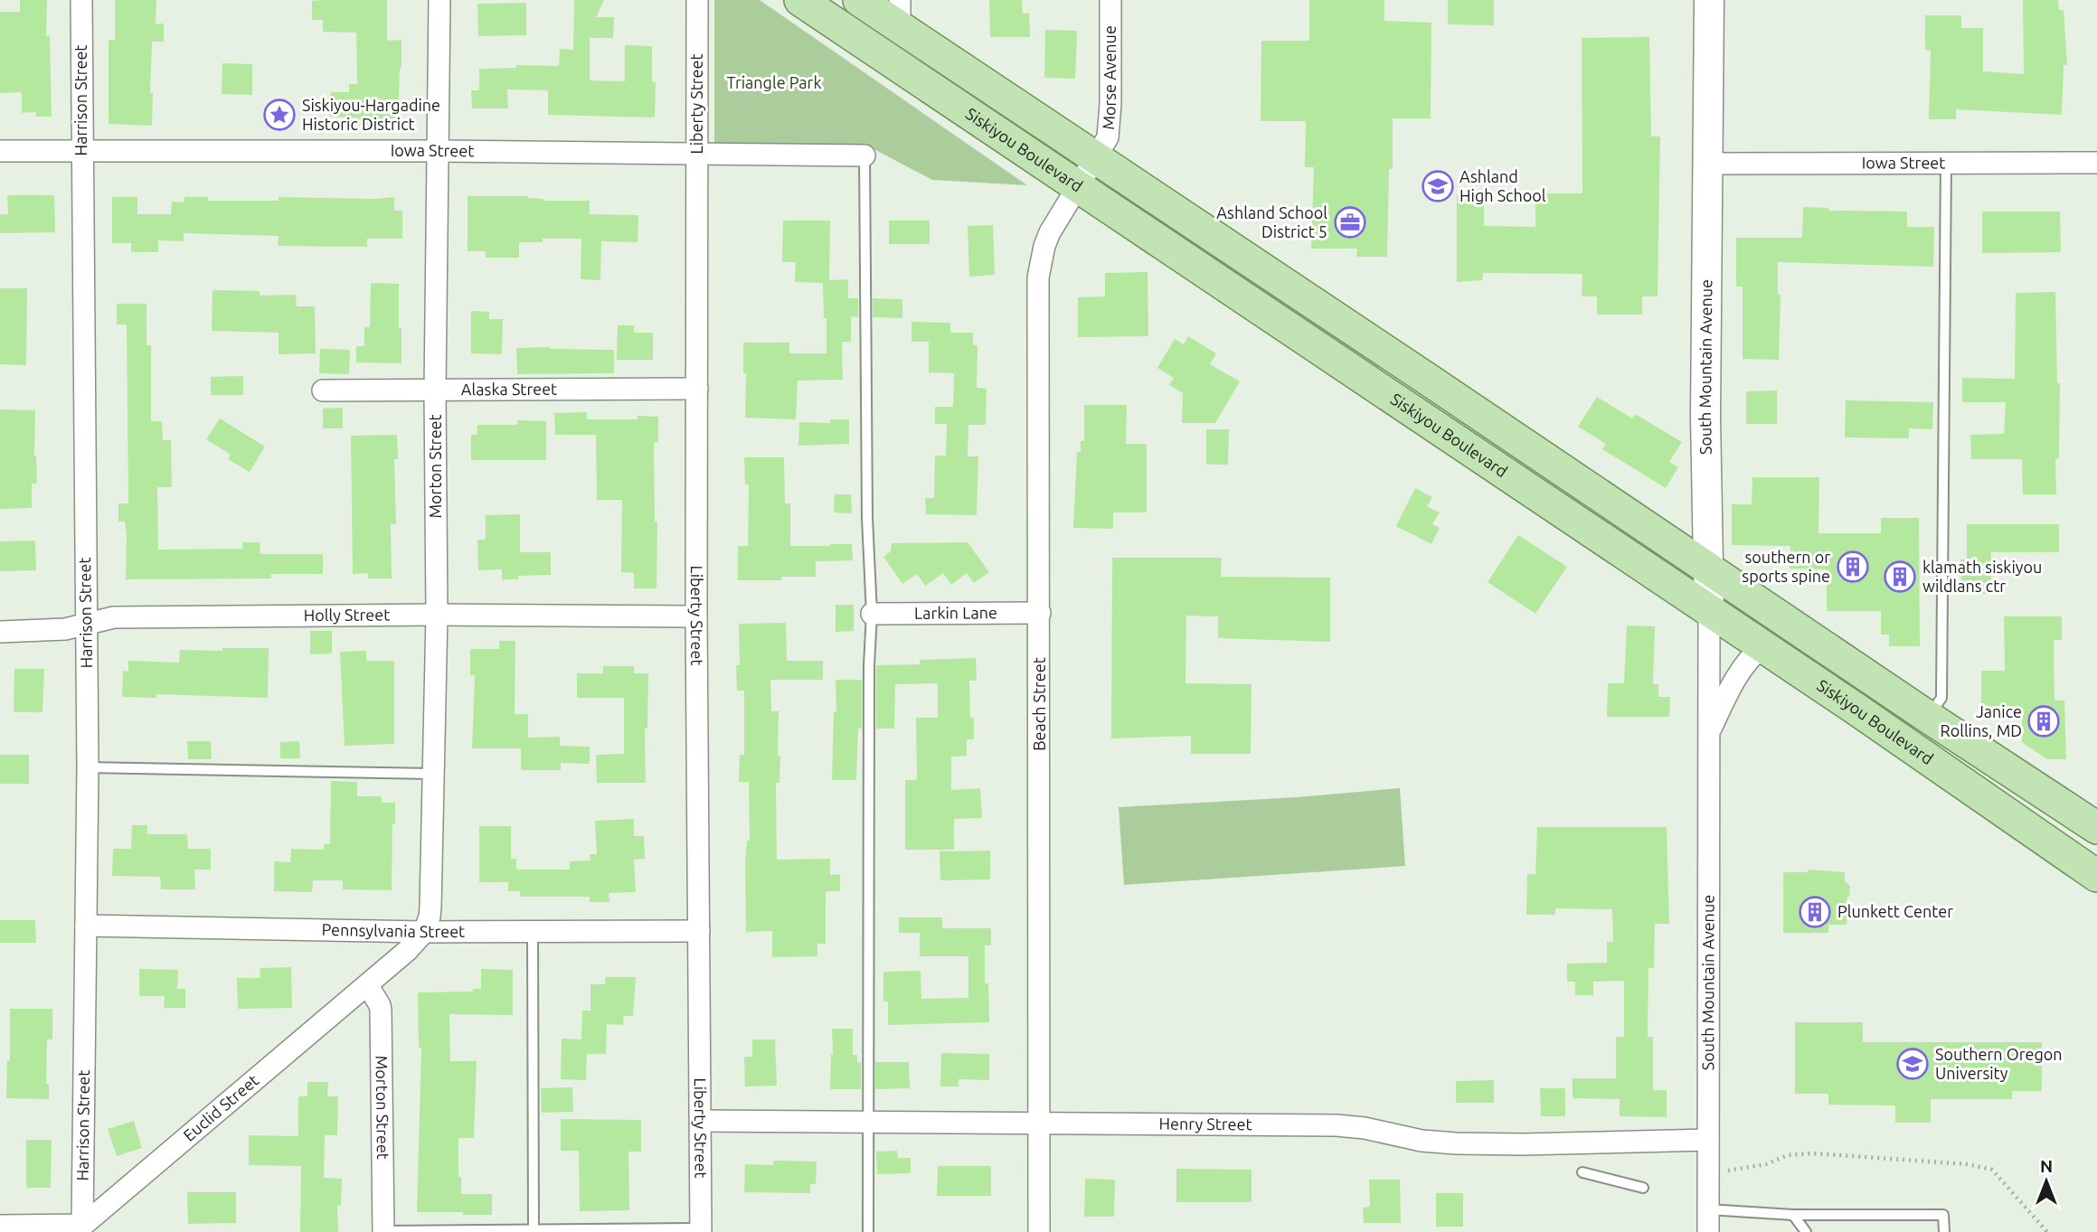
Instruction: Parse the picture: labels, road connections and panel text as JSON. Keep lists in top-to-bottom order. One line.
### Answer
{"streets":{"main road":["Siskiyou Boulevard"],"street":["Morse Avenue","Harrison Street","Liberty Street","Iowa Street","South Mountain Avenue","Alaska Street","Morton Street","Larkin Lane","Holly Street","Beach Street","Pennsylvania Street","Euclid Street","Henry Street"]},"crossings":[["Morse Avenue","Siskiyou Boulevard"],["Morse Avenue","Beach Street"],["Harrison Street","Iowa Street"],["Harrison Street","Holly Street"],["Harrison Street","Pennsylvania Street"],["Harrison Street","Euclid Street"],["Liberty Street","Iowa Street"],["Liberty Street","Alaska Street"],["Liberty Street","Holly Street"],["Liberty Street","Pennsylvania Street"],["Liberty Street","Henry Street"],["Siskiyou Boulevard","South Mountain Avenue"],["Siskiyou Boulevard","Beach Street"],["Iowa Street","South Mountain Avenue"],["Iowa Street","Morton Street"],["South Mountain Avenue","Henry Street"],["Alaska Street","Morton Street"],["Morton Street","Holly Street"],["Morton Street","Pennsylvania Street"],["Morton Street","Euclid Street"],["Larkin Lane","Beach Street"],["Beach Street","Henry Street"],["Pennsylvania Street","Euclid Street"]],"parks":["Triangle Park"],"places":{"place":["Siskiyou-Hargadine Historic District"],"school or university":["Ashland High School","Southern Oregon University"],"office":["Ashland School District 5"],"building":["southern or sports spine","klamath siskiyou wildlans ctr","Janice Rollins, MD","Plunkett Center"]},"north":"top"}
